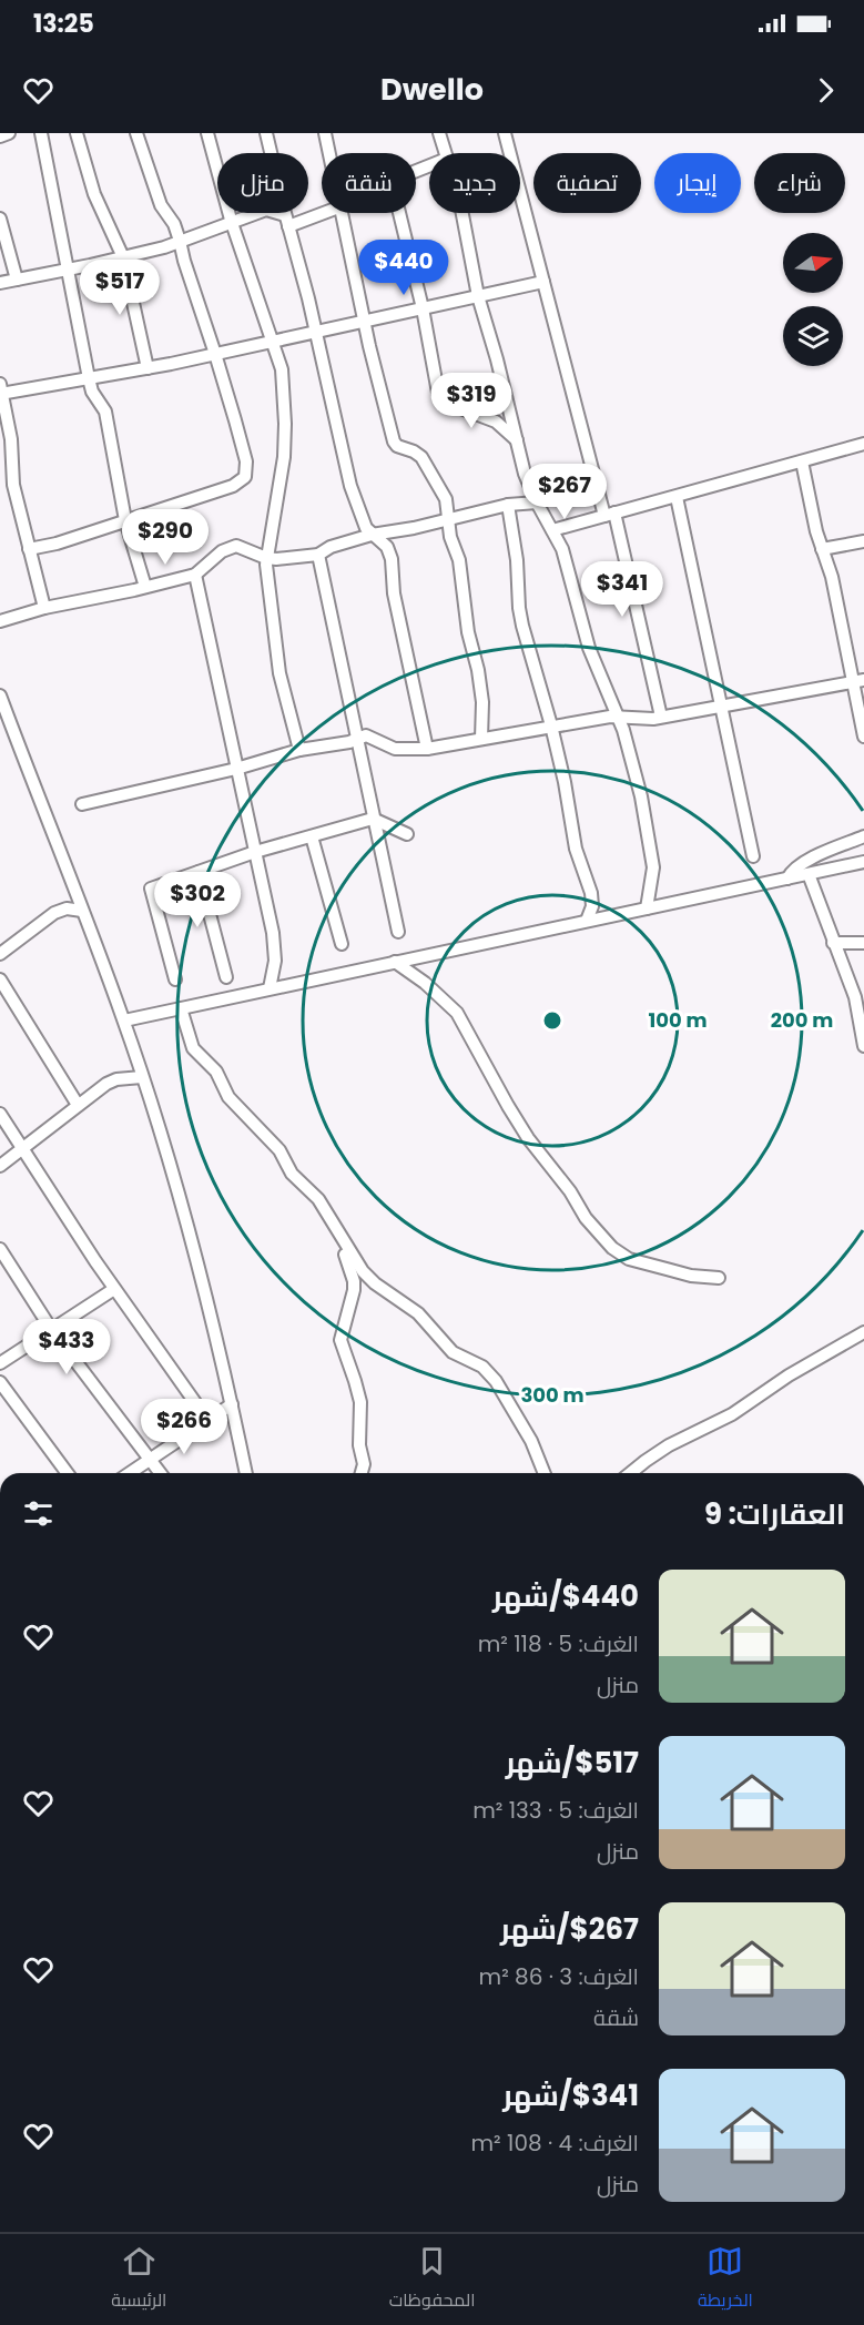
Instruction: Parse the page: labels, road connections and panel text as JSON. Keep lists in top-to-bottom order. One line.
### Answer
{"north":"right","page":{"status":"13:25","header":"Dwello","chip":["شراء","إيجار","تصفية","جديد","شقة","منزل"],"price":["$440","$517","$319","$267","$290","$341","$302","$433","$266"],"heading":"العقارات: 9","list":[{"name":"$440/شهر","note":"الغرف: 5 · 118 m² · منزل"},{"name":"$517/شهر","note":"الغرف: 5 · 133 m² · منزل"},{"name":"$267/شهر","note":"الغرف: 3 · 86 m² · شقة"},{"name":"$341/شهر","note":"الغرف: 4 · 108 m² · منزل"}],"tabs":["الخريطة","المحفوظات","الرئيسية"]},"rings":["100 m","200 m","300 m"]}
